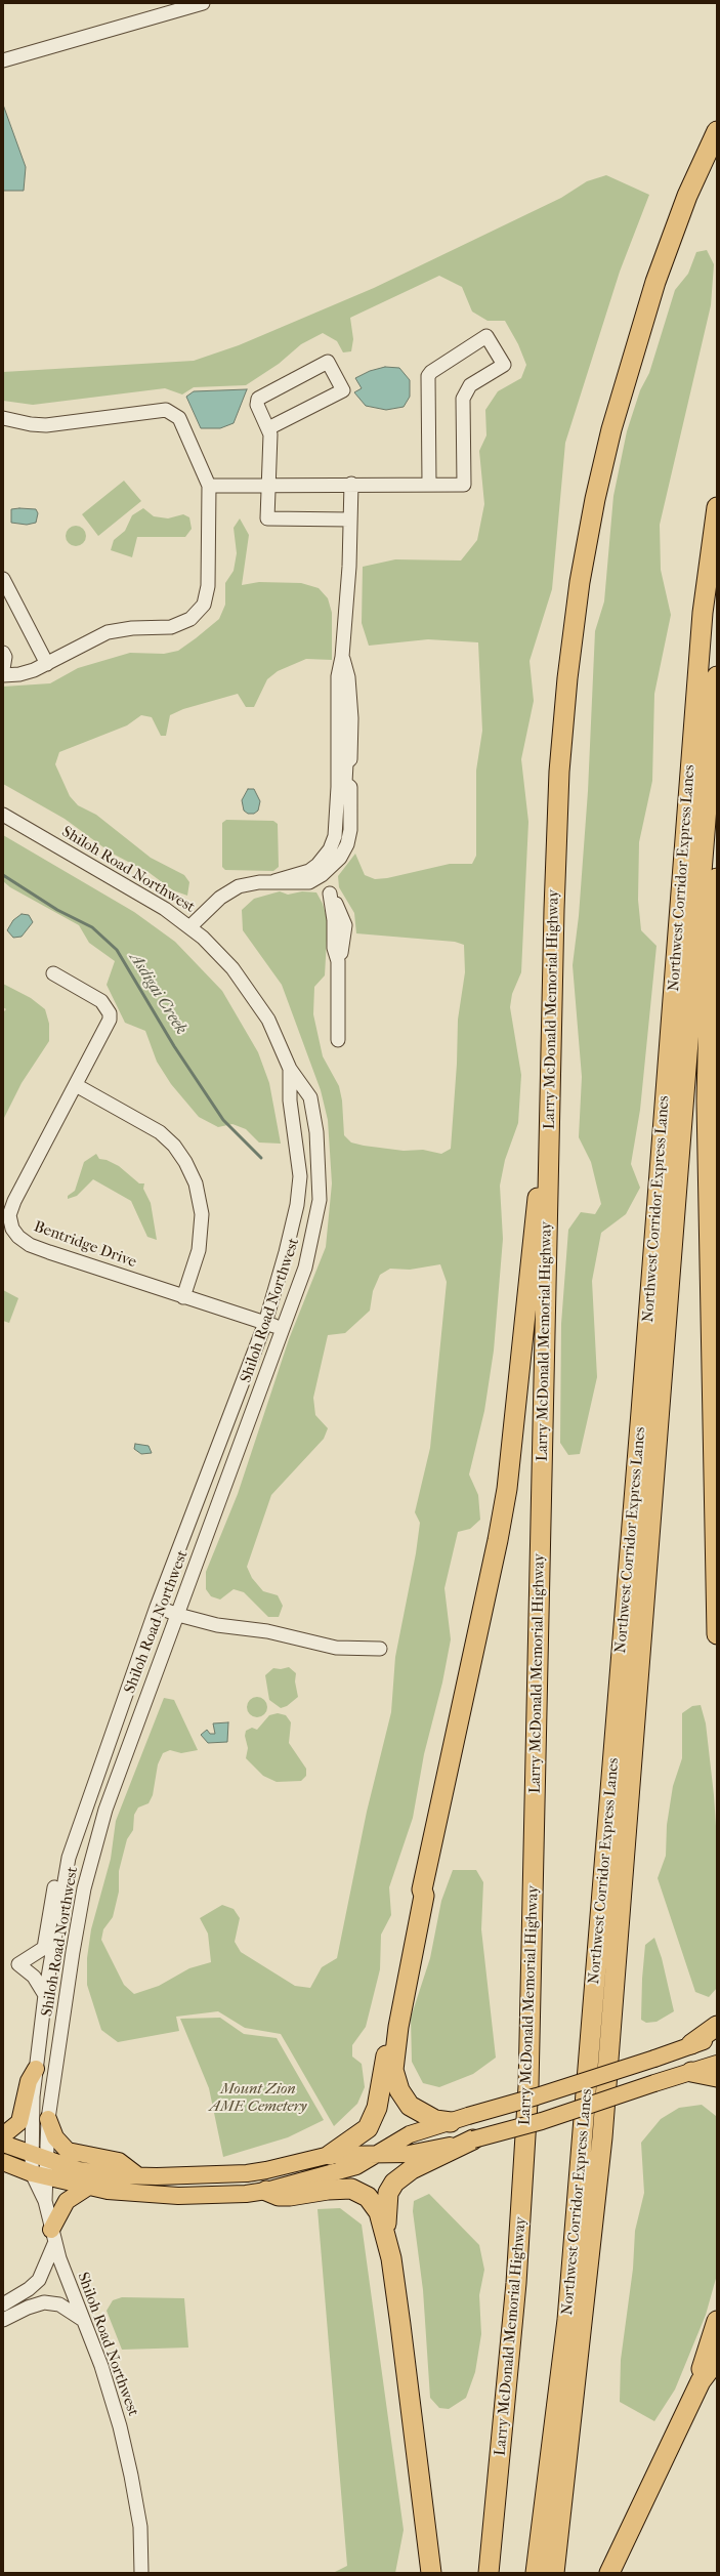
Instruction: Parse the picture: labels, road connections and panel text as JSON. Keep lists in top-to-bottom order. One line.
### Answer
{"streets":{"highway":["Northwest Corridor Express Lanes","Larry McDonald Memorial Highway"],"street":["Shiloh Road Northwest","Bentridge Drive"]},"crossings":[["Shiloh Road Northwest","Bentridge Drive"]],"water":["Asdigai Creek"],"parks":["Mount Zion AME Cemetery"]}
